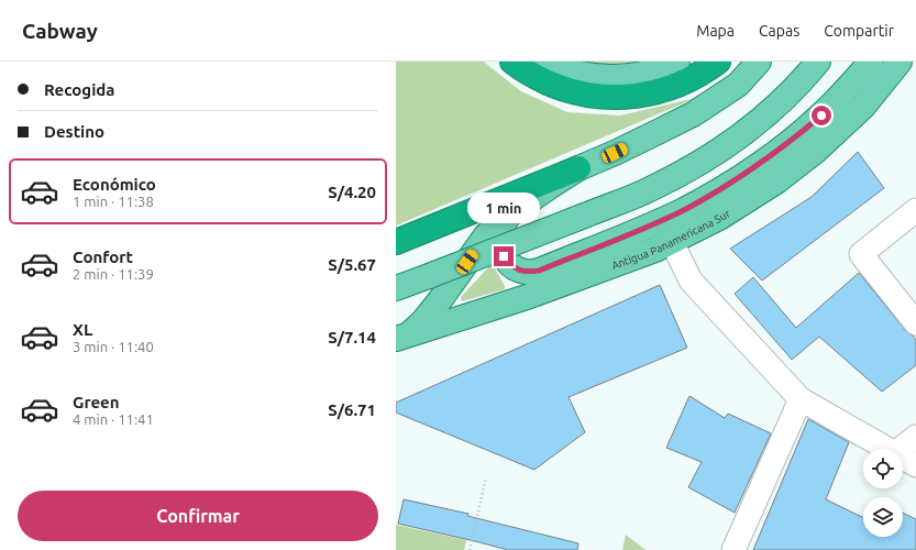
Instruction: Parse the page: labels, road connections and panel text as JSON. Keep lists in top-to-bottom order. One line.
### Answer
{"streets":{"main road":["Antigua Panamericana Sur"]},"page":{"header":"Cabway","nav":["Mapa","Capas","Compartir"],"banner":["Recogida","Destino"],"list":[{"name":"Económico","note":"1 min · 11:38","value":"S/4.20"},{"name":"Confort","note":"2 min · 11:39","value":"S/5.67"},{"name":"XL","note":"3 min · 11:40","value":"S/7.14"},{"name":"Green","note":"4 min · 11:41","value":"S/6.71"}],"bubble":"1 min","buttons":"Confirmar"}}
